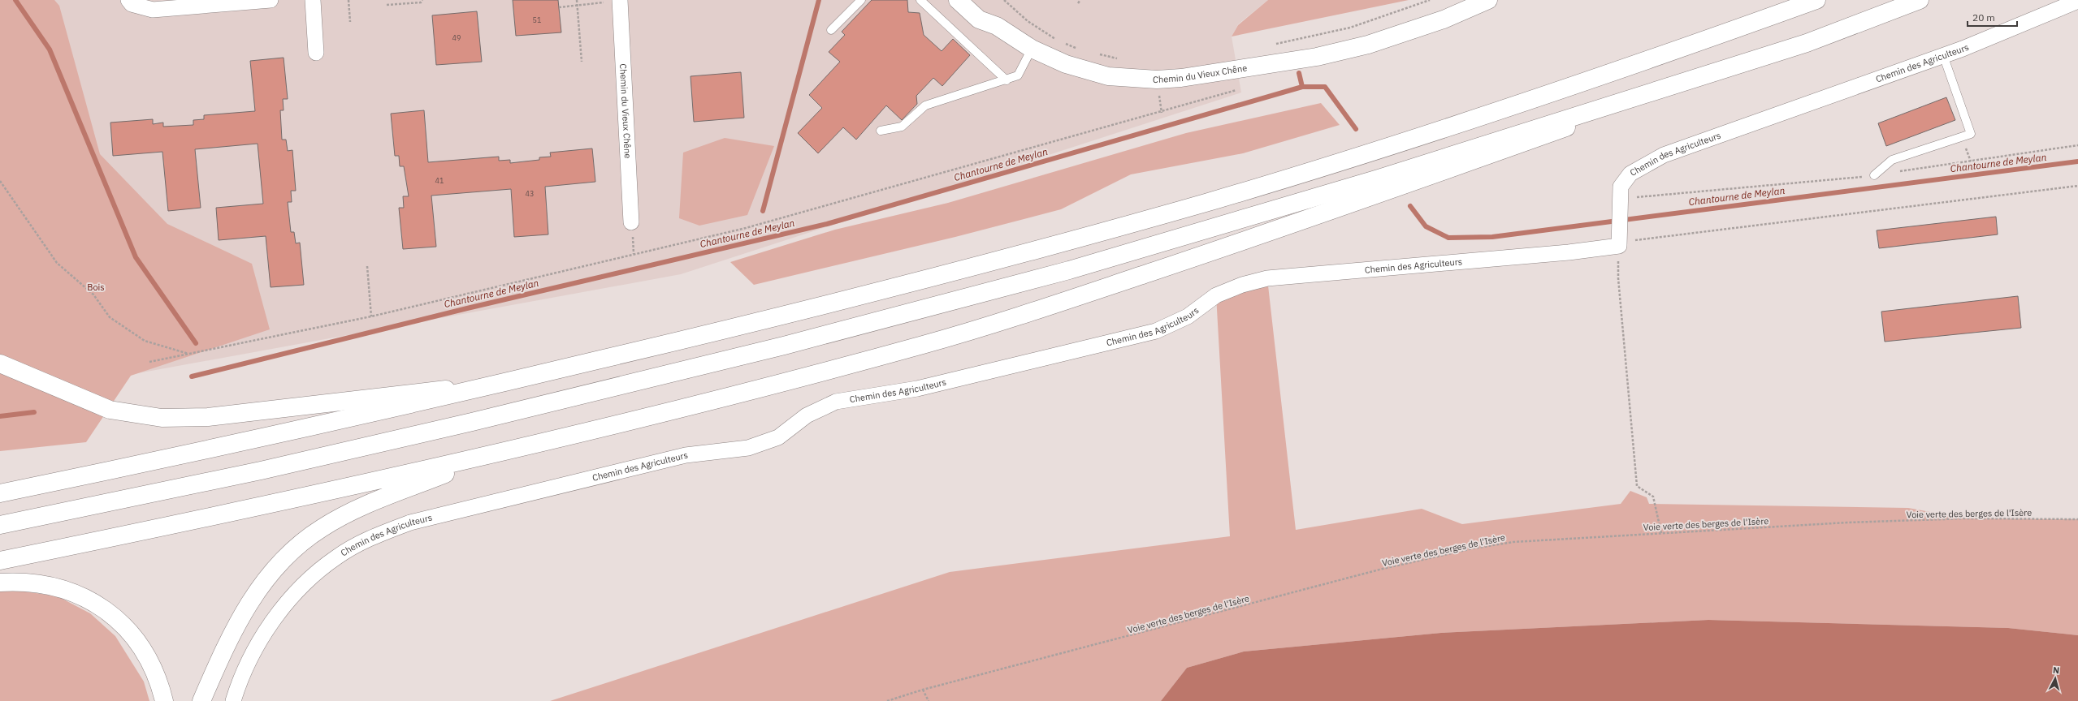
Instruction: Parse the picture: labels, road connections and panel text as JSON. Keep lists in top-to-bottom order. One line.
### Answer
{"streets":{"main road":["Chemin du Vieux Chêne"],"street":["Chemin des Agriculteurs"],"path":["Voie verte des berges de l'Isère"]},"water":["Chantourne de Meylan"],"parks":["Bois"],"house_numbers":["51","49","41","43"],"scale_bar":"20 m","north":"top"}
